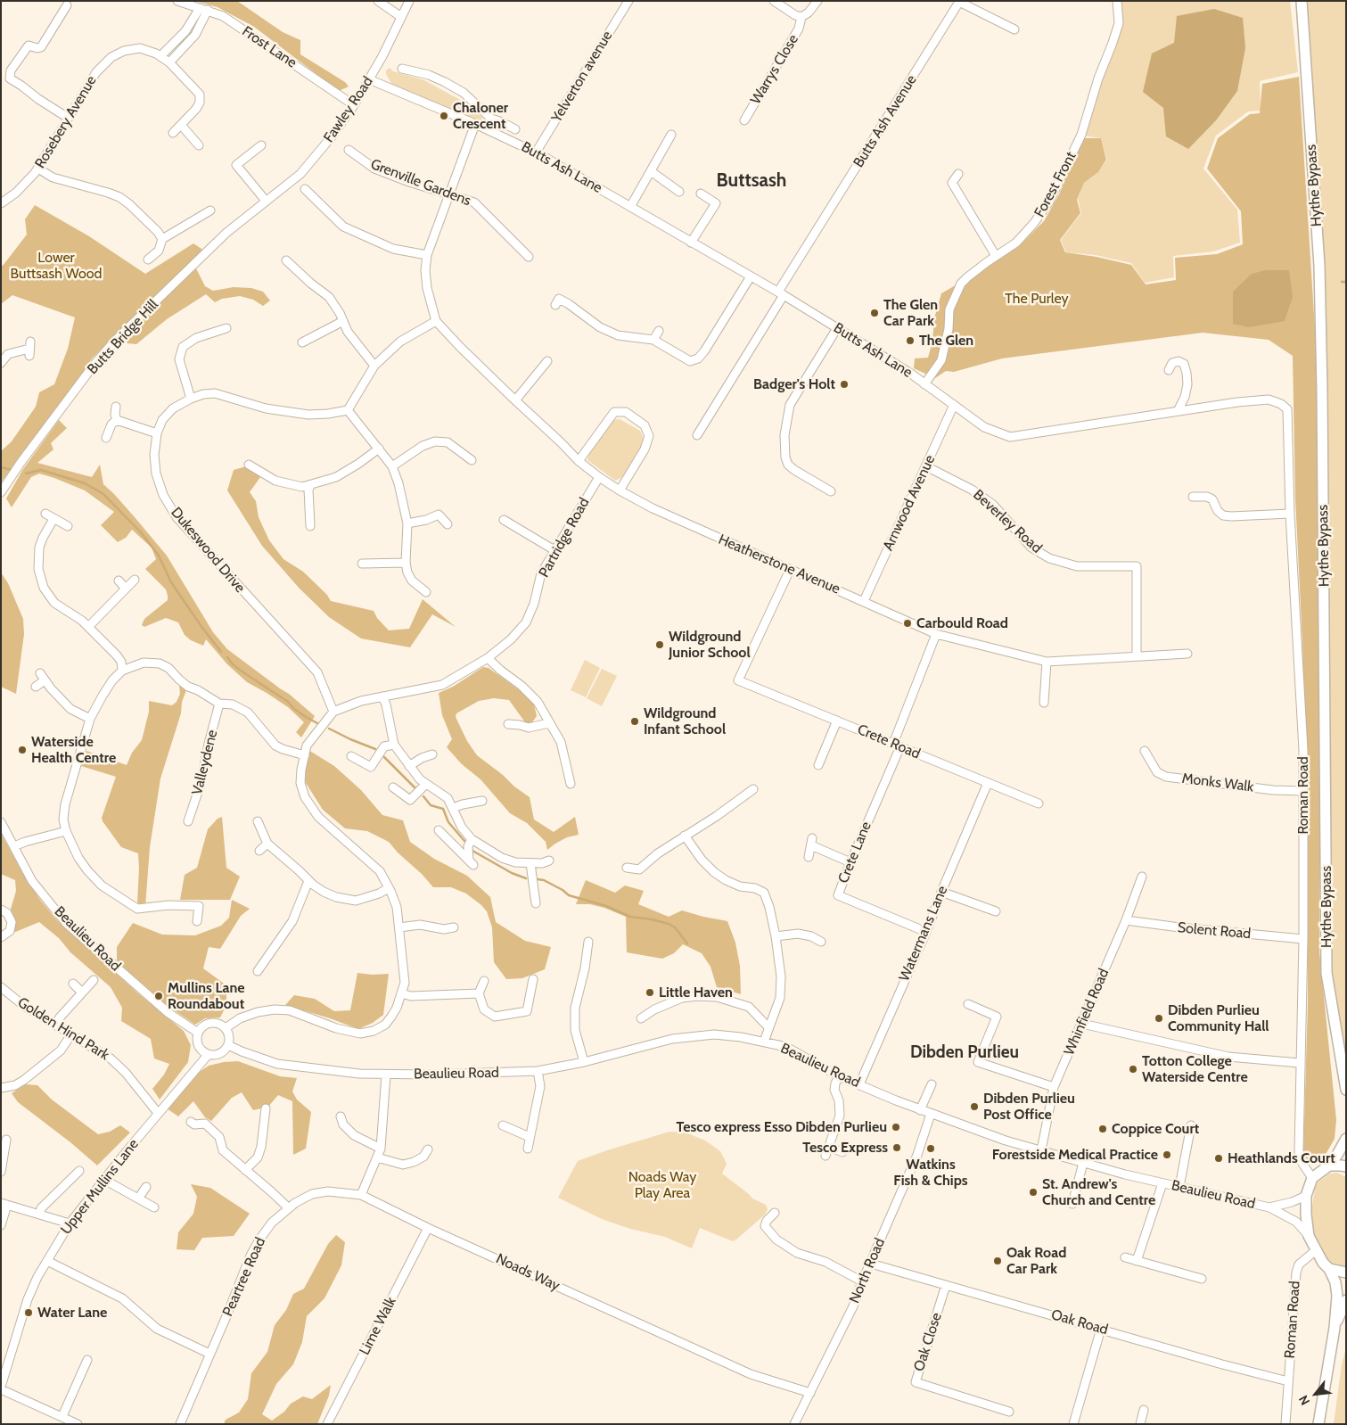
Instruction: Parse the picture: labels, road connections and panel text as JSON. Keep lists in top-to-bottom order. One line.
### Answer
{"streets":{"main road":["Hythe Bypass"],"street":["Frost Lane","Warrys Close","Yelverton avenue","Fawley Road","Butts Ash Avenue","Rosebery Avenue","Butts Ash Lane","Grenville Gardens","Forest Front","Butts Bridge Hill","Arnwood Avenue","Beverley Road","Partridge Road","Dukeswood Drive","Heatherstone Avenue","Crete Road","Valleydene","Monks Walk","Roman Road","Crete Lane","Solent Road","Watermans Lane","Beaulieu Road","Whinfield Road","Golden Hind Park","Upper Mullins Lane","North Road","Noads Way","Peartree Road","Oak Road","Lime Walk","Oak Close"]},"crossings":[["Frost Lane","Fawley Road"],["Yelverton avenue","Butts Ash Lane"],["Fawley Road","Butts Ash Lane"],["Fawley Road","Butts Bridge Hill"],["Butts Ash Avenue","Butts Ash Lane"],["Butts Ash Lane","Forest Front"],["Butts Ash Lane","Arnwood Avenue"],["Butts Ash Lane","Roman Road"],["Arnwood Avenue","Beverley Road"],["Arnwood Avenue","Heatherstone Avenue"],["Beverley Road","Heatherstone Avenue"],["Partridge Road","Dukeswood Drive"],["Partridge Road","Heatherstone Avenue"],["Heatherstone Avenue","Crete Road"],["Heatherstone Avenue","Crete Lane"],["Crete Road","Crete Lane"],["Crete Road","Watermans Lane"],["Monks Walk","Roman Road"],["Roman Road","Solent Road"],["Roman Road","Oak Road"],["Crete Lane","Watermans Lane"],["Solent Road","Whinfield Road"],["Watermans Lane","Beaulieu Road"],["Beaulieu Road","Whinfield Road"],["Beaulieu Road","Upper Mullins Lane"],["Beaulieu Road","North Road"],["Golden Hind Park","Upper Mullins Lane"],["North Road","Noads Way"],["North Road","Oak Road"],["Noads Way","Peartree Road"],["Noads Way","Lime Walk"],["Oak Road","Oak Close"]],"districts":["Buttsash","Dibden Purlieu"],"parks":["Lower Buttsash Wood","The Purley","Noads Way Play Area"],"places":["Chaloner Crescent","The Glen Car Park","The Glen","Badger's Holt","Carbould Road","Wildground Junior School","Wildground Infant School","Waterside Health Centre","Little Haven","Mullins Lane Roundabout","Dibden Purlieu Community Hall","Totton College Waterside Centre","Dibden Purlieu Post Office","Tesco express Esso Dibden Purlieu","Coppice Court","Tesco Express","Watkins Fish & Chips","Forestside Medical Practice","Heathlands Court","St. Andrew's Church and Centre","Oak Road Car Park","Water Lane"],"north":"bottom left"}
